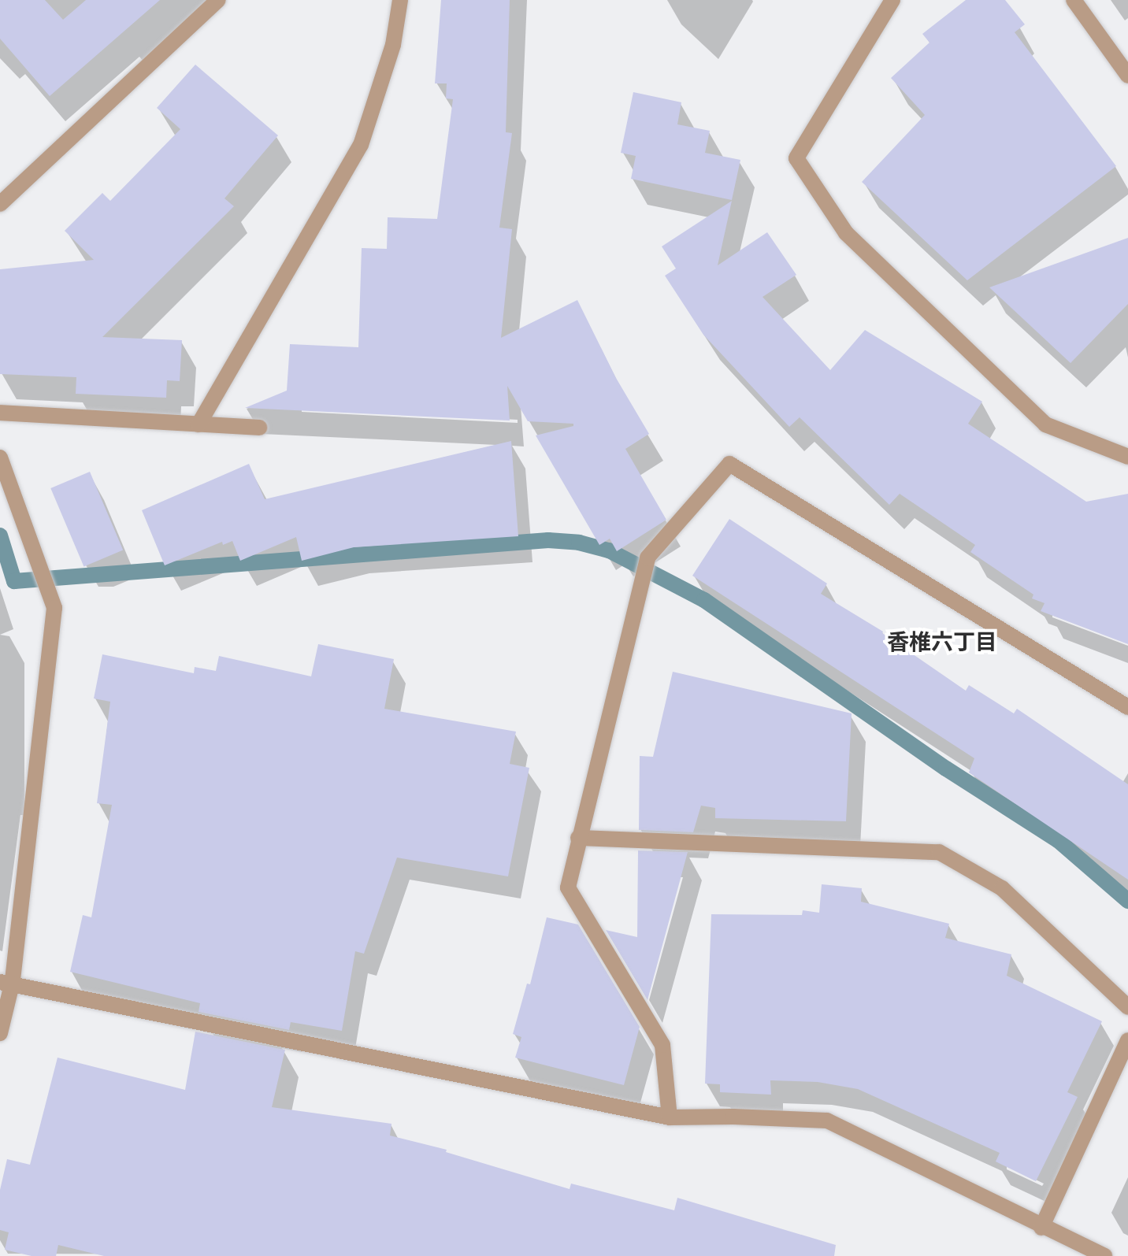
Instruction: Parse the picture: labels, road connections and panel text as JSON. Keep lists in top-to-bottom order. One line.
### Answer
{"districts":["香椎六丁目"]}
